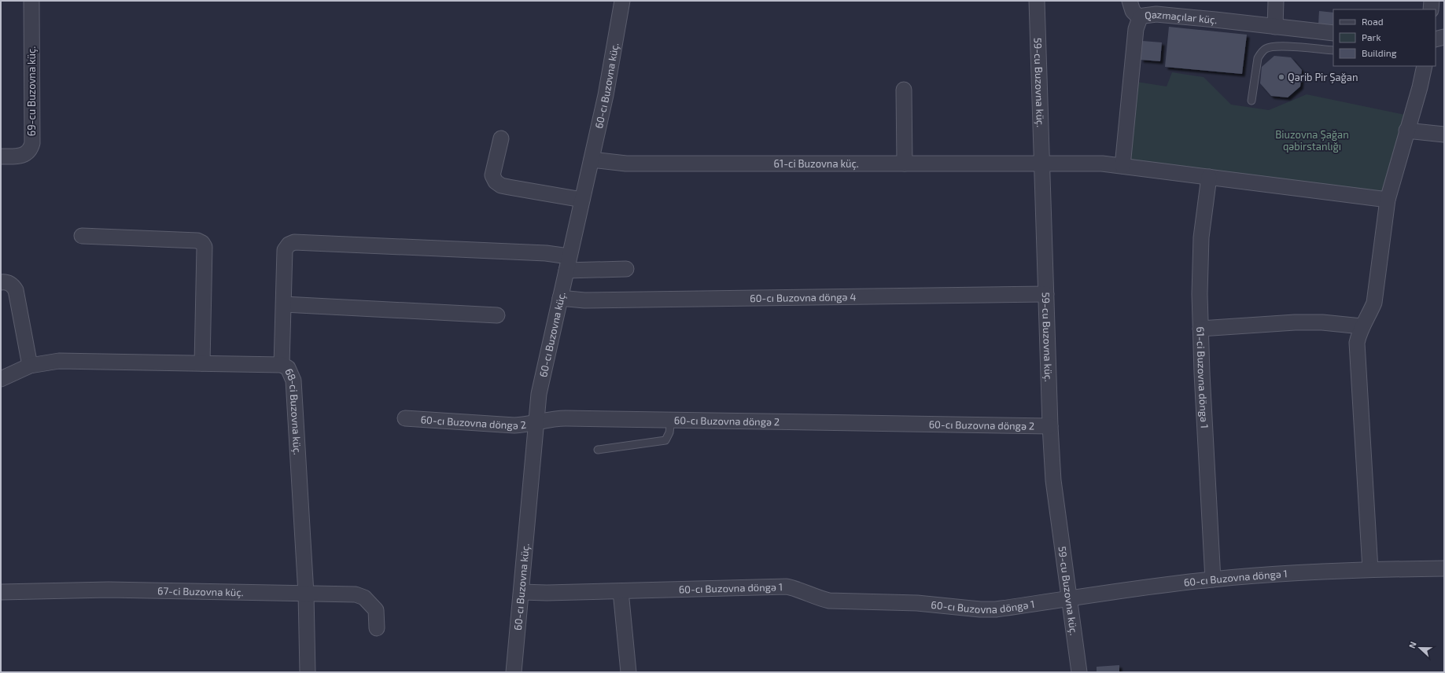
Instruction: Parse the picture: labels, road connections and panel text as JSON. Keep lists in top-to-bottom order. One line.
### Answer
{"streets":{"street":["Qazmaçılar küç.","59-cu Buzovna küç.","60-cı Buzovna küç.","69-cu Buzovna küç.","61-ci Buzovna küç.","60-cı Buzovna döngə 4","61-ci Buzovna döngə 1","68-ci Buzovna küç.","60-cı Buzovna döngə 2","60-cı Buzovna döngə 1","67-ci Buzovna küç."]},"crossings":[["Qazmaçılar küç.","61-ci Buzovna küç."],["59-cu Buzovna küç.","61-ci Buzovna küç."],["59-cu Buzovna küç.","60-cı Buzovna döngə 4"],["59-cu Buzovna küç.","60-cı Buzovna döngə 2"],["59-cu Buzovna küç.","60-cı Buzovna döngə 1"],["60-cı Buzovna küç.","61-ci Buzovna küç."],["60-cı Buzovna küç.","60-cı Buzovna döngə 4"],["60-cı Buzovna küç.","60-cı Buzovna döngə 2"],["60-cı Buzovna küç.","60-cı Buzovna döngə 1"],["61-ci Buzovna küç.","61-ci Buzovna döngə 1"],["61-ci Buzovna döngə 1","60-cı Buzovna döngə 1"],["68-ci Buzovna küç.","67-ci Buzovna küç."]],"parks":["Biuzovna Şağan qəbirstanlığı"],"places":["Qərib Pir Şağan"],"legend":["Road","Park","Building"],"north":"left"}
